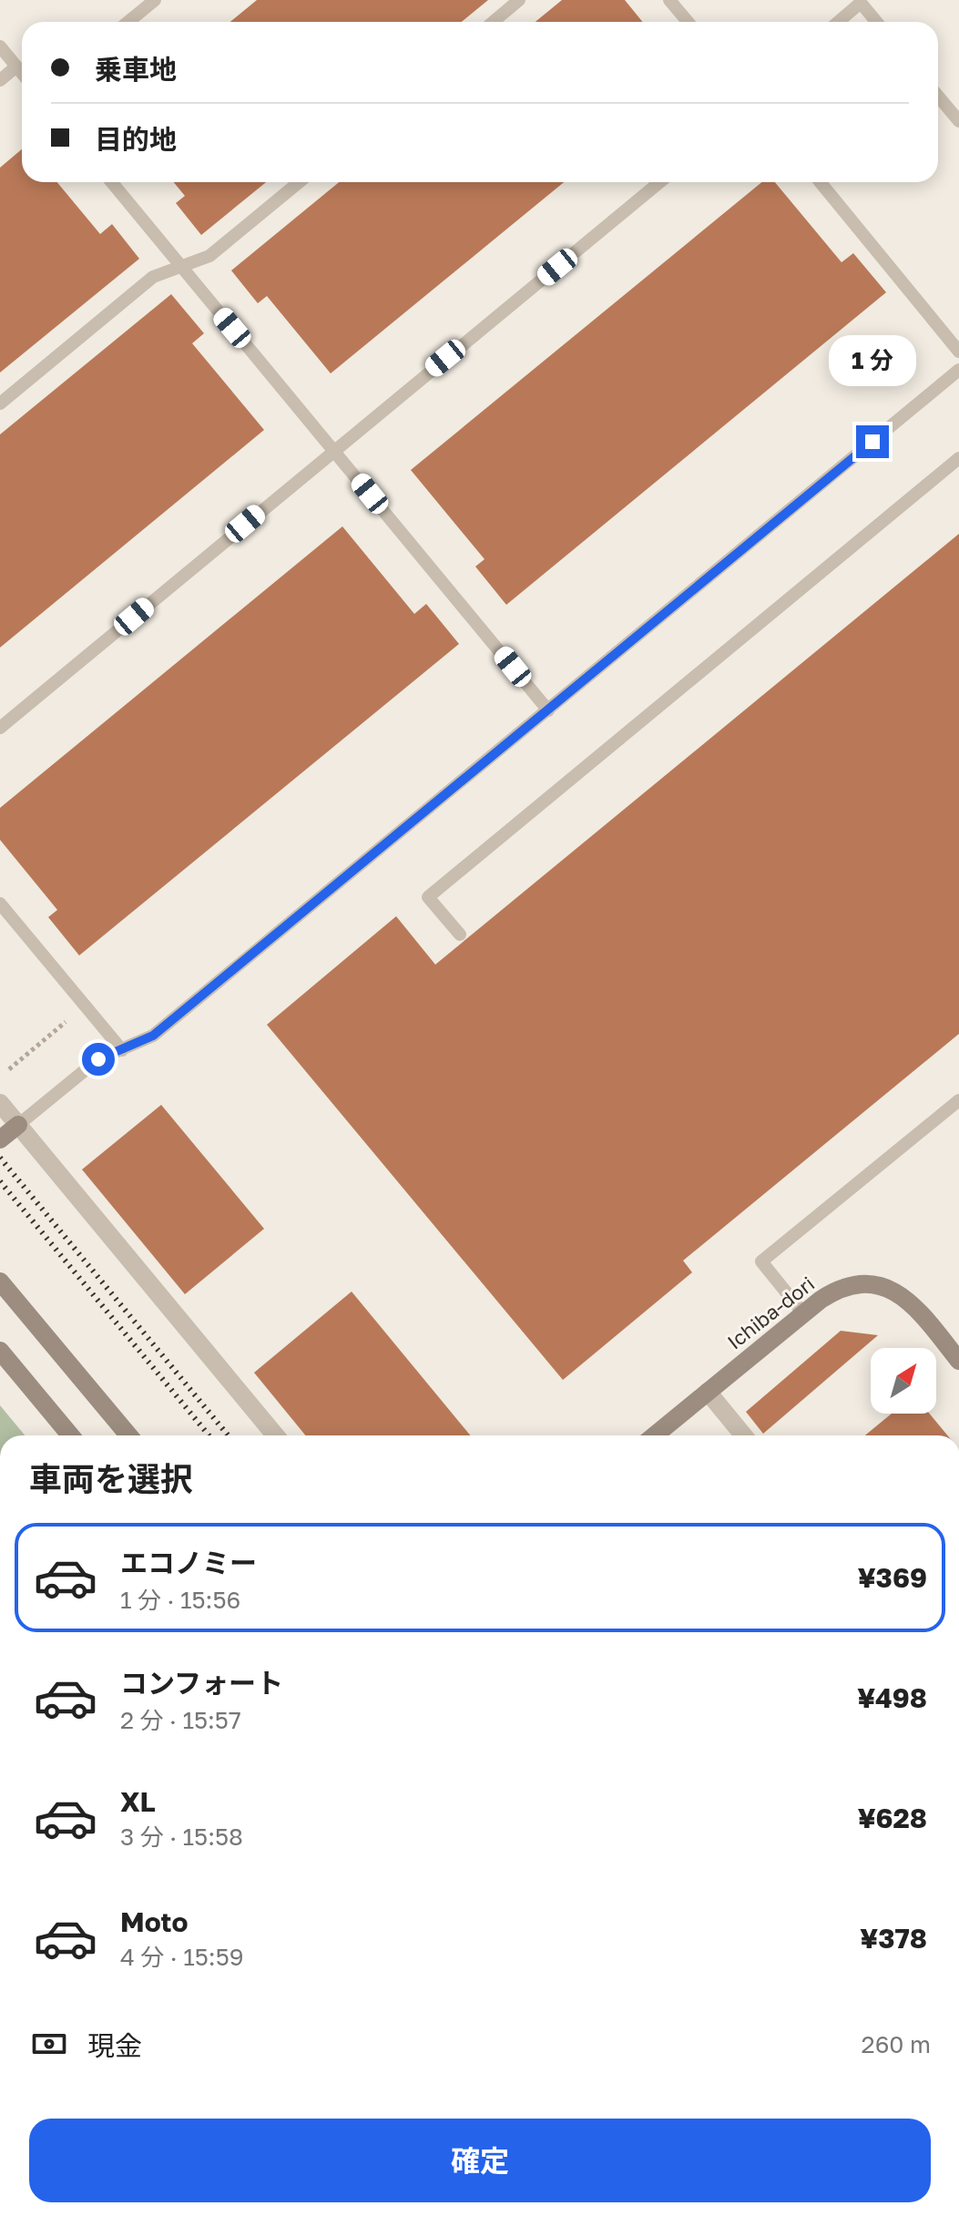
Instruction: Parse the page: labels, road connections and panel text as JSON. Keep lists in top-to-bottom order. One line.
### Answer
{"streets":{"street":["Ichiba-dori"]},"north":"top right","page":{"banner":["乗車地","目的地"],"bubble":"1 分","heading":"車両を選択","list":[{"name":"エコノミー","note":"1 分 · 15:56","value":"¥369"},{"name":"コンフォート","note":"2 分 · 15:57","value":"¥498"},{"name":"XL","note":"3 分 · 15:58","value":"¥628"},{"name":"Moto","note":"4 分 · 15:59","value":"¥378"}],"pay":["現金","260 m"],"buttons":"確定"}}
